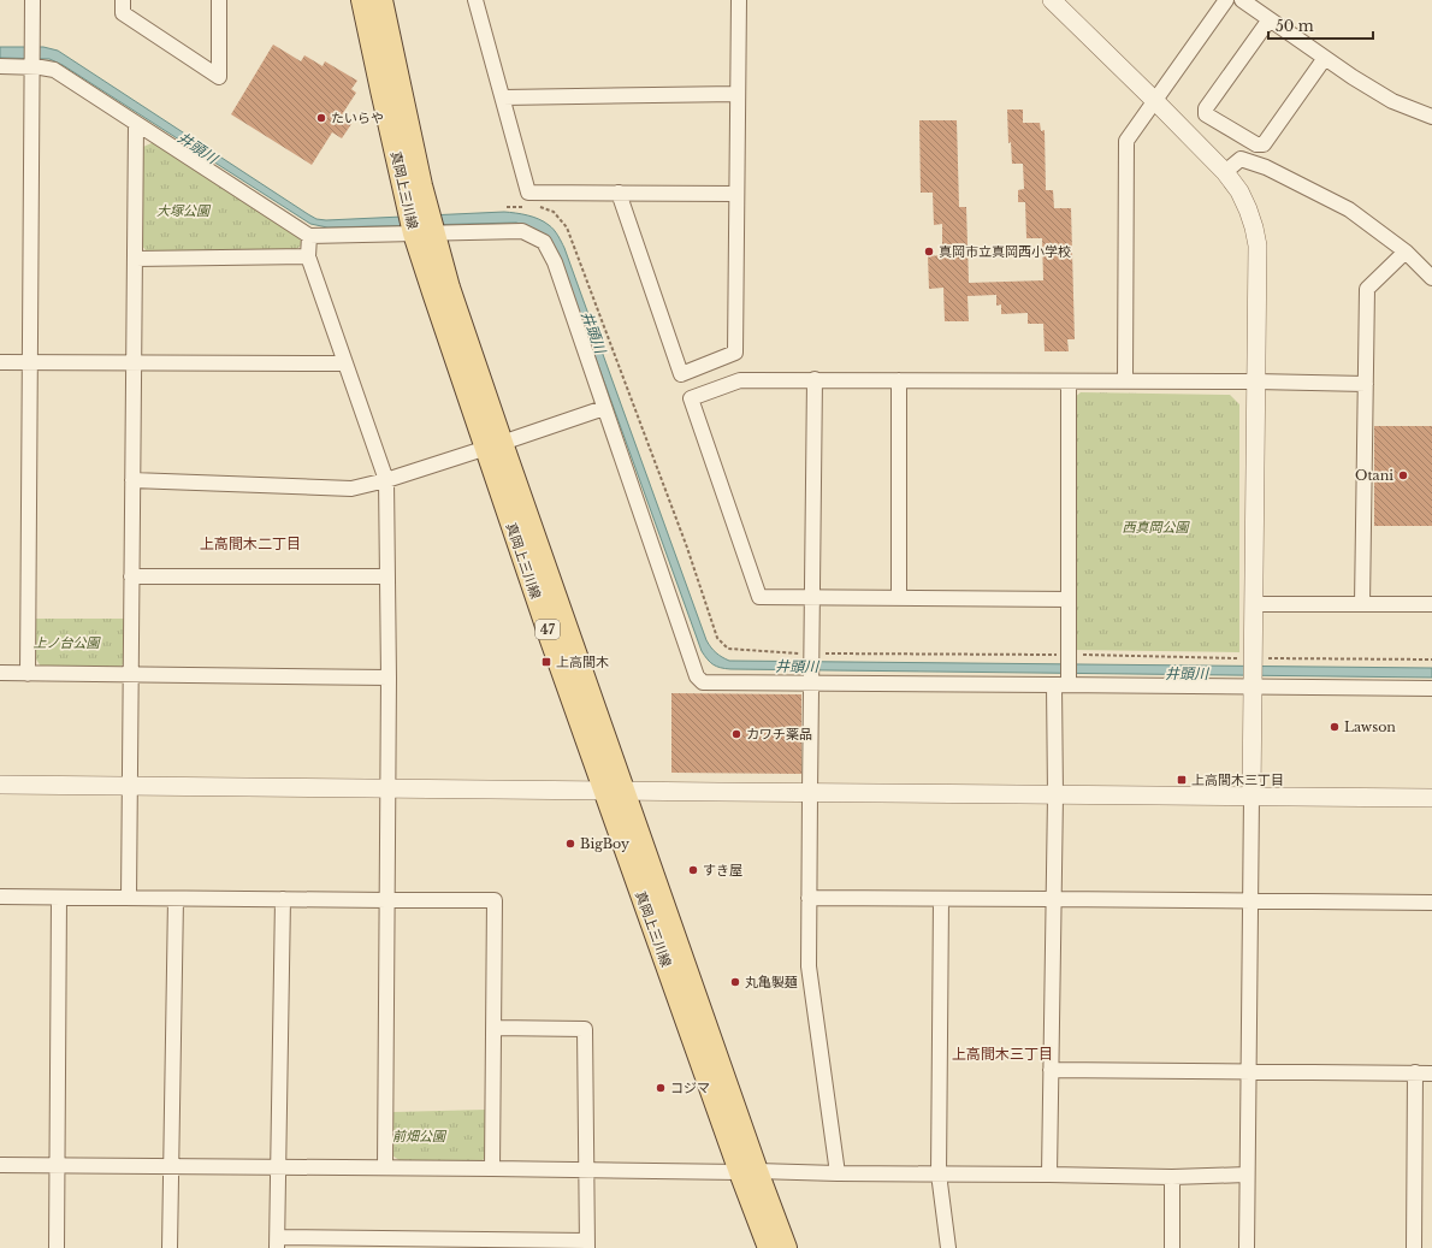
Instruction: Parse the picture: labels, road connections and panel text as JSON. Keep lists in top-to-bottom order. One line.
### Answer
{"streets":{"main road":["真岡上三川線","47"]},"districts":["上高間木二丁目","上高間木三丁目"],"water":["井頭川"],"parks":["大塚公園","西真岡公園","上ノ台公園","前畑公園"],"places":{"other":["たいらや","真岡市立真岡西小学校","Otani","Lawson","カワチ薬品","BigBoy","すき屋","丸亀製麺","コジマ"],"transit":["上高間木","上高間木三丁目"]},"scale_bar":"50 m"}
